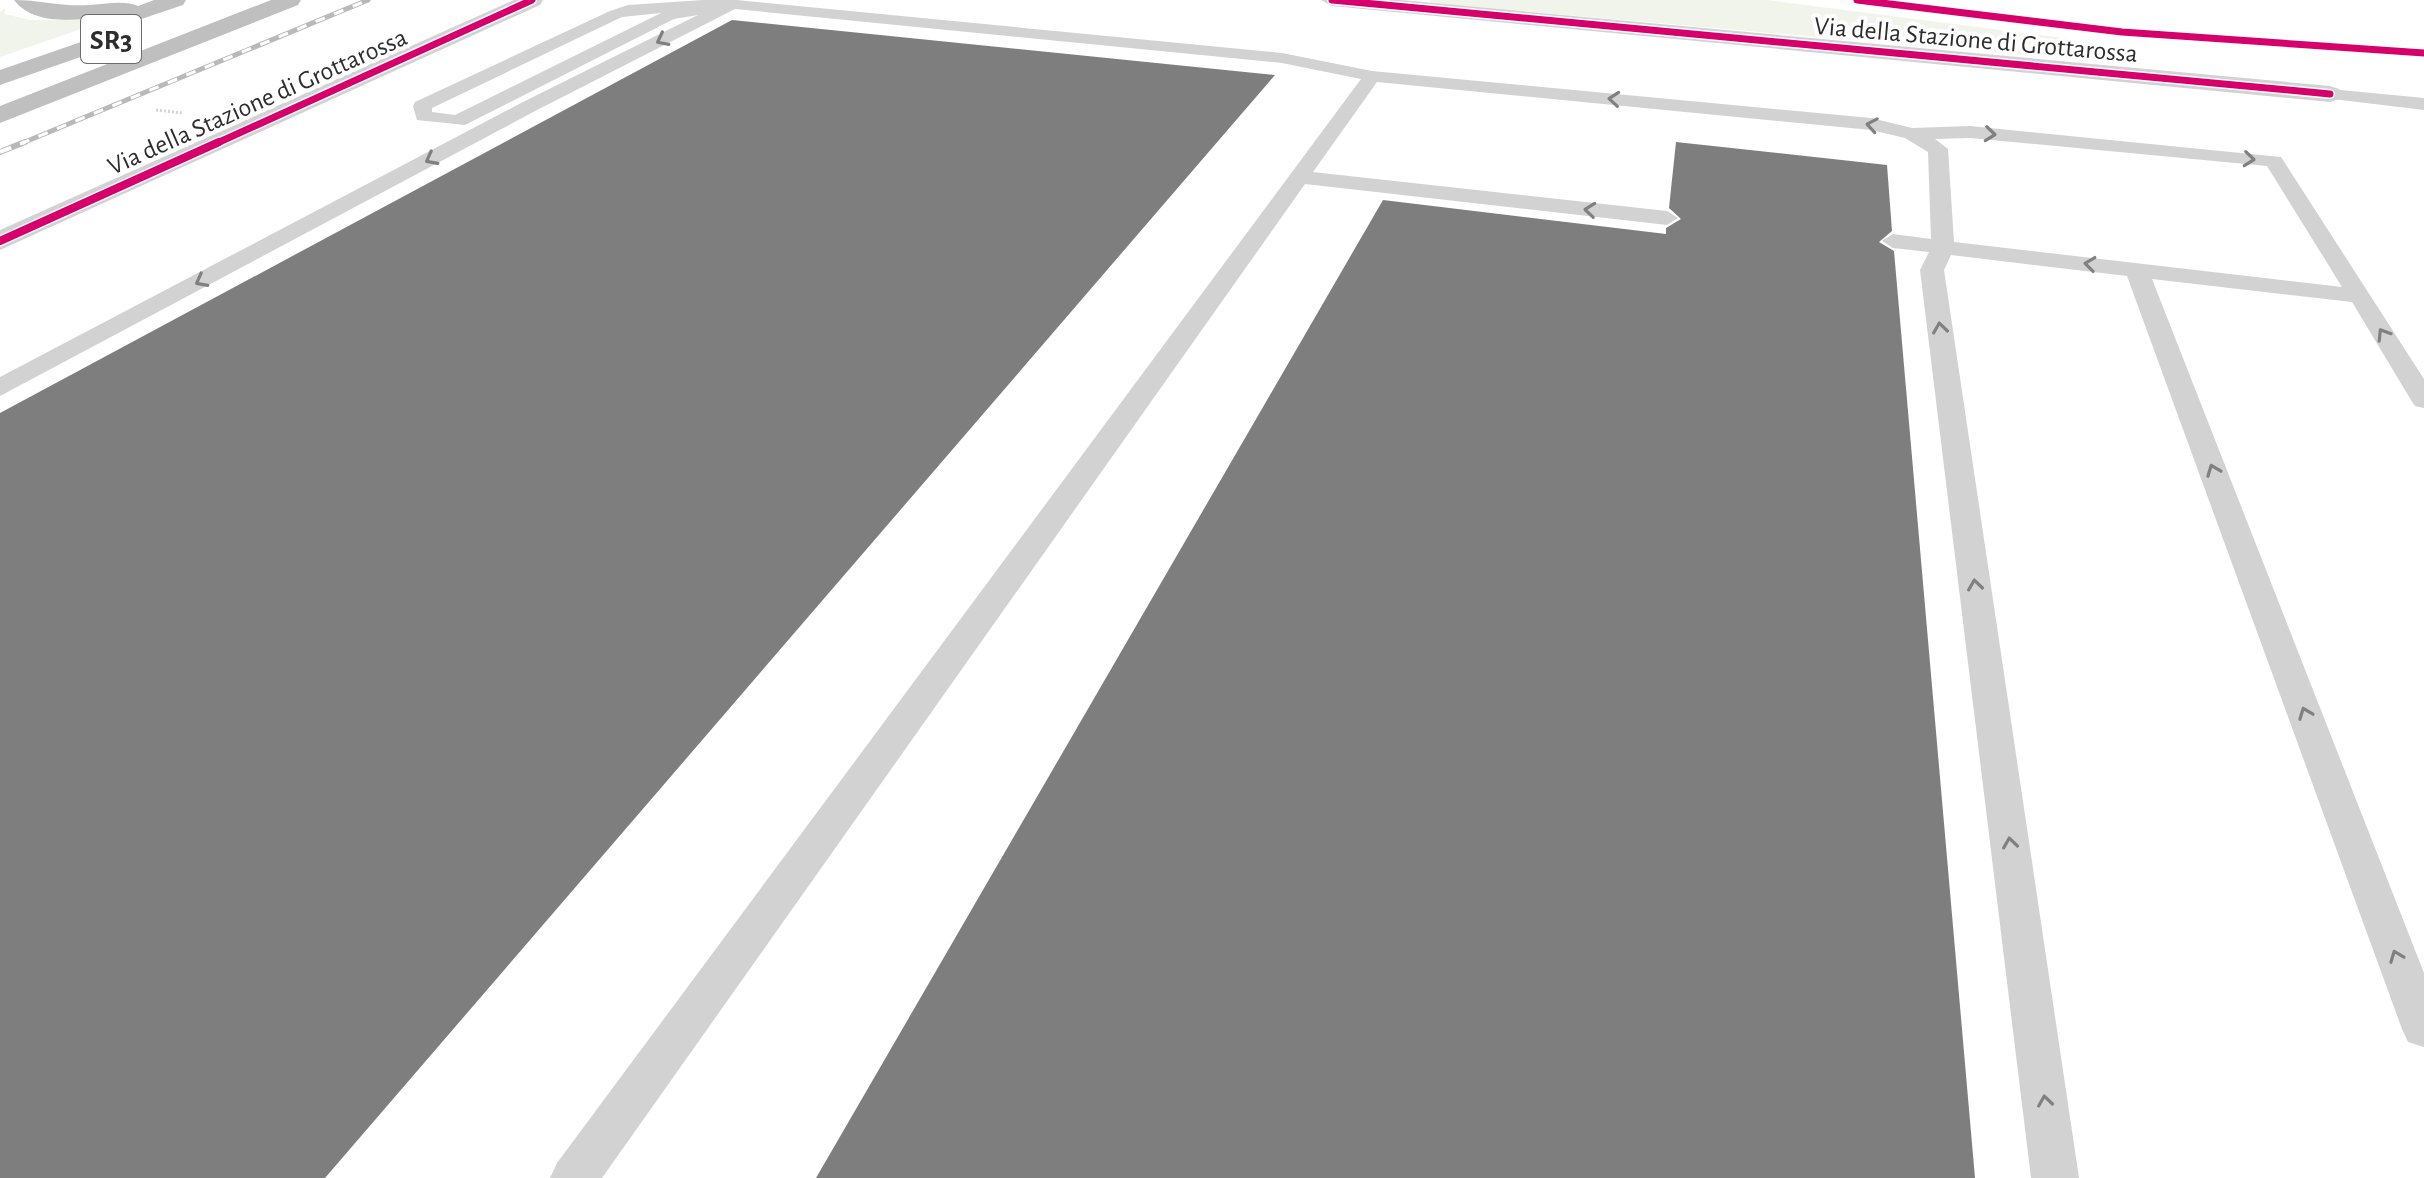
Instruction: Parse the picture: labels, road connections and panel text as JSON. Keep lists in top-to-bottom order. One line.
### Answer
{"streets":{"highway":["SR3"],"street":["Via della Stazione di Grottarossa"]}}
